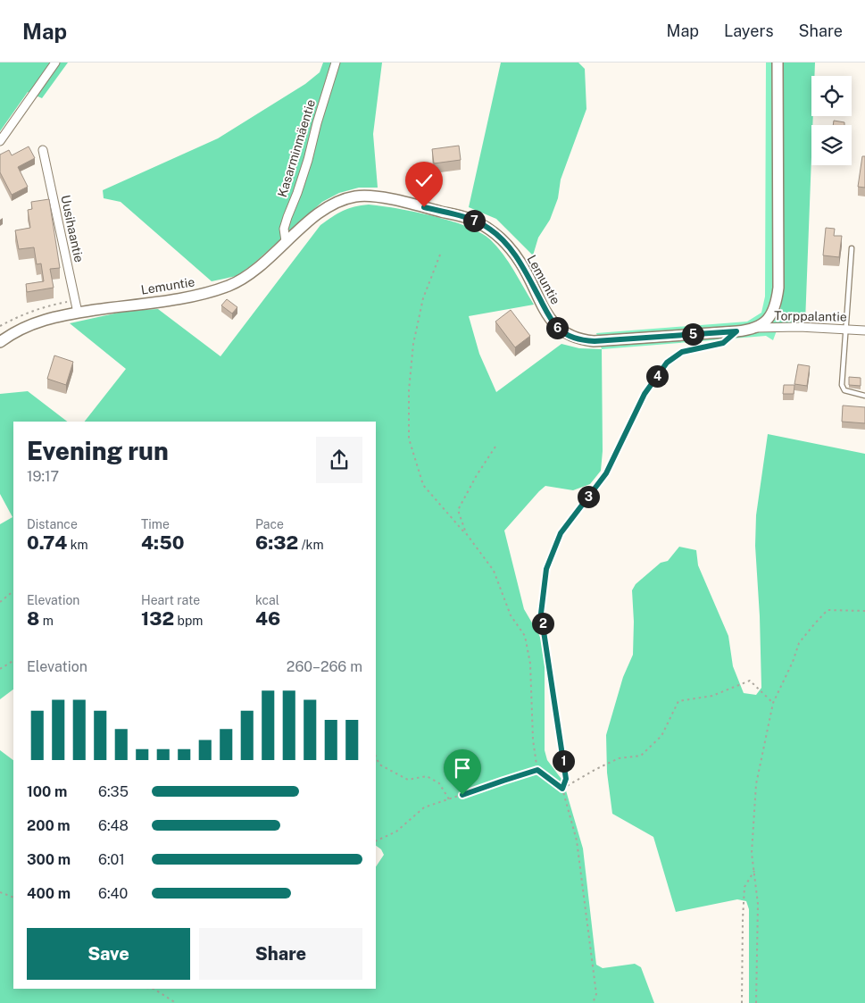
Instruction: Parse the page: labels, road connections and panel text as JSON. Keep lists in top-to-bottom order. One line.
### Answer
{"streets":{"street":["Kasarminmäentie","Uusihaantie","Lemuntie","Torppalantie"]},"crossings":[["Kasarminmäentie","Lemuntie"],["Uusihaantie","Lemuntie"],["Lemuntie","Torppalantie"]],"page":{"header":"Map","nav":["Map","Layers","Share"],"pins":["7","6","5","4","3","2","1"],"heading":["Evening run","19:17"],"stats":[["Distance","0.74 km"],["Time","4:50"],["Pace","6:32 /km"],["Elevation","8 m"],["Heart rate","132 bpm"],["kcal","46"]],"chart":["Elevation","260–266 m"],"list":[{"name":"100 m","note":"6:35"},{"name":"200 m","note":"6:48"},{"name":"300 m","note":"6:01"},{"name":"400 m","note":"6:40"}],"buttons":["Save","Share"]}}
